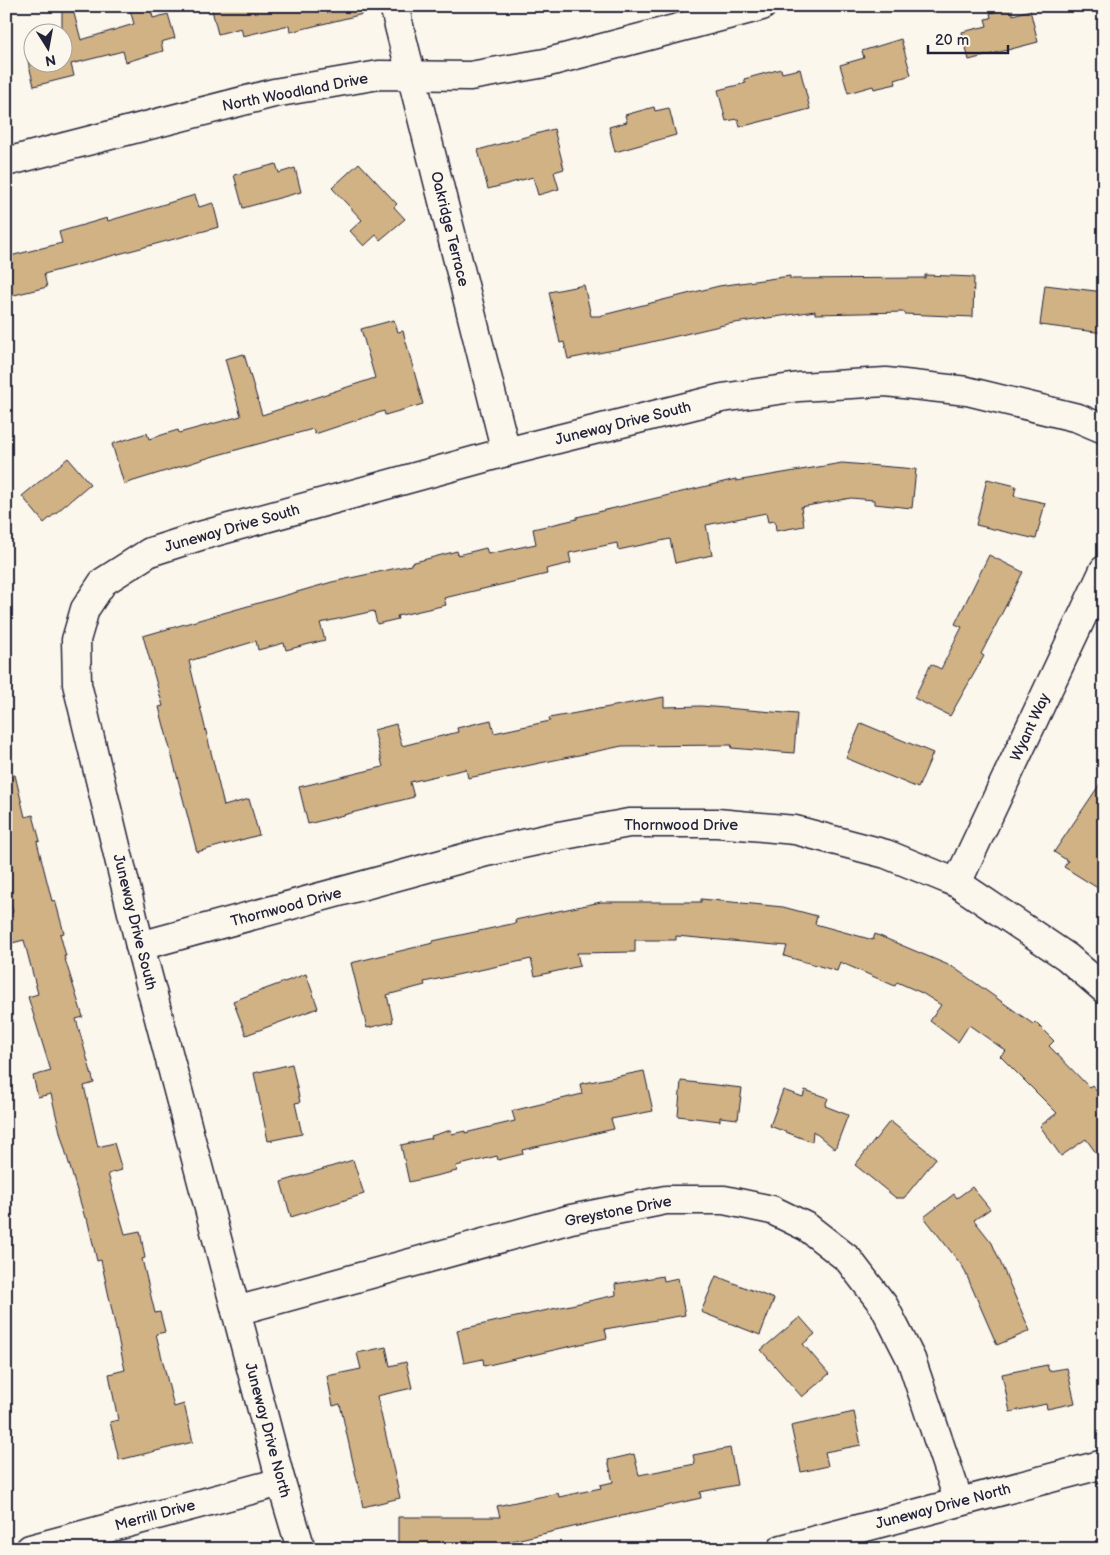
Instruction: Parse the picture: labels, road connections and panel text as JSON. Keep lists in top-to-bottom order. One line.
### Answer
{"streets":{"street":["North Woodland Drive","Oakridge Terrace","Juneway Drive South","Wyant Way","Thornwood Drive","Greystone Drive","Juneway Drive North","Merrill Drive"]},"crossings":[["North Woodland Drive","Oakridge Terrace"],["Oakridge Terrace","Juneway Drive South"],["Juneway Drive South","Thornwood Drive"],["Juneway Drive South","Greystone Drive"],["Juneway Drive South","Juneway Drive North"],["Wyant Way","Thornwood Drive"],["Greystone Drive","Juneway Drive North"],["Juneway Drive North","Merrill Drive"]],"scale_bar":"20 m","north":"bottom"}
